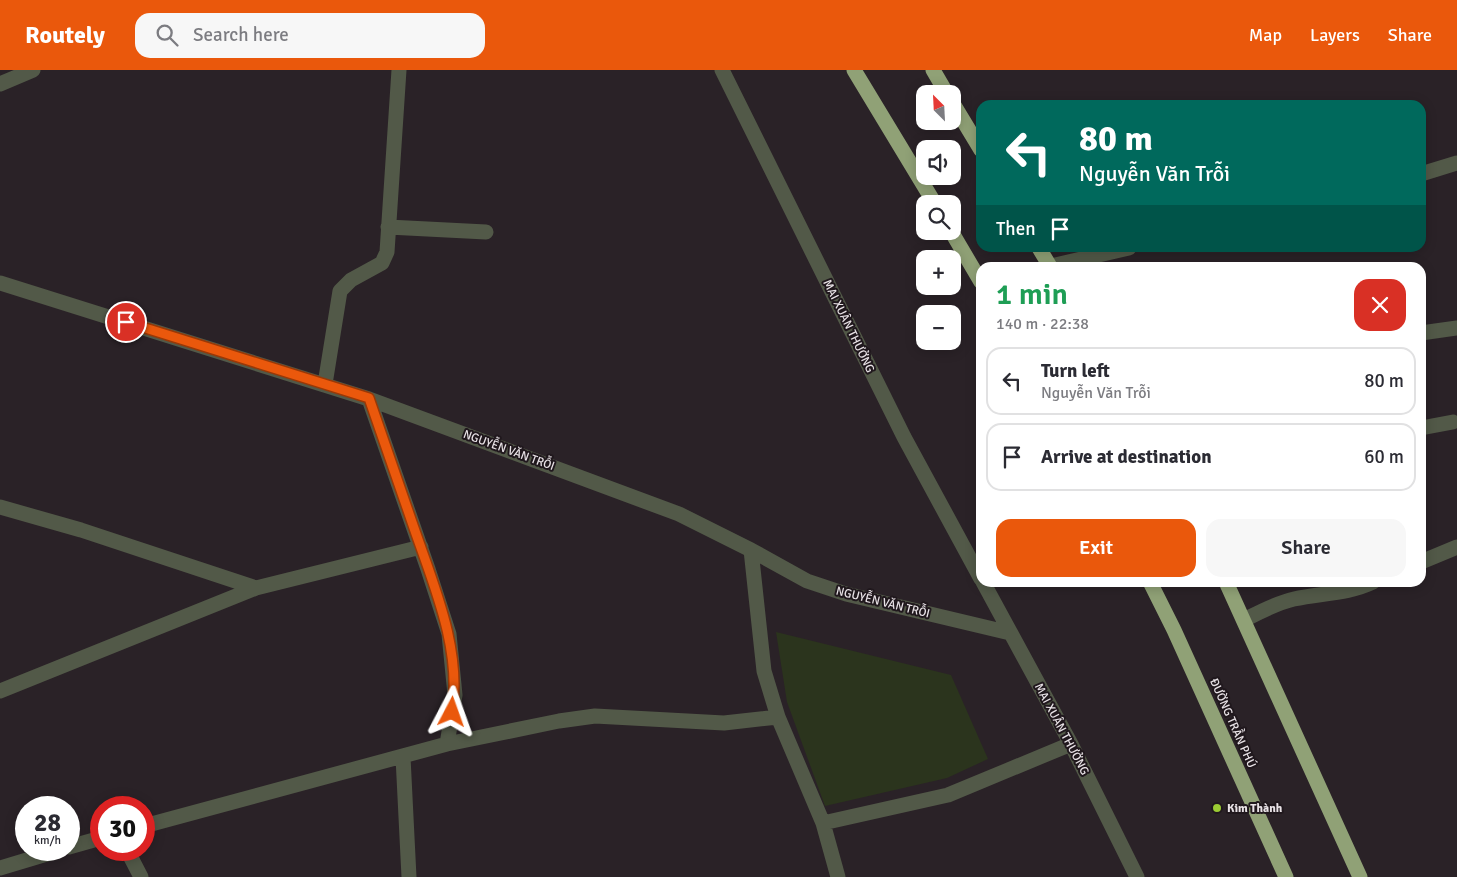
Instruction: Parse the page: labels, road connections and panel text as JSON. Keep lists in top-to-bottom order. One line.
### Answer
{"streets":{"highway":["ĐƯỜNG TRẦN PHÚ"],"street":["MAI XUÂN THƯỞNG","NGUYỄN VĂN TRỖI"]},"crossings":[["MAI XUÂN THƯỞNG","NGUYỄN VĂN TRỖI"]],"places":["Kim Thành"],"north":"top left","page":{"header":"Routely","search":"Search here","nav":["Map","Layers","Share"],"map_buttons":["+","−"],"turn":["80 m","Nguyễn Văn Trỗi"],"then":"Then","heading":["1 min","140 m · 22:38"],"list":[{"name":"Turn left","note":"Nguyễn Văn Trỗi","value":"80 m"},{"name":"Arrive at destination","value":"60 m"}],"buttons":["Exit","Share"],"speed":"28 km/h","limit":"30"}}
